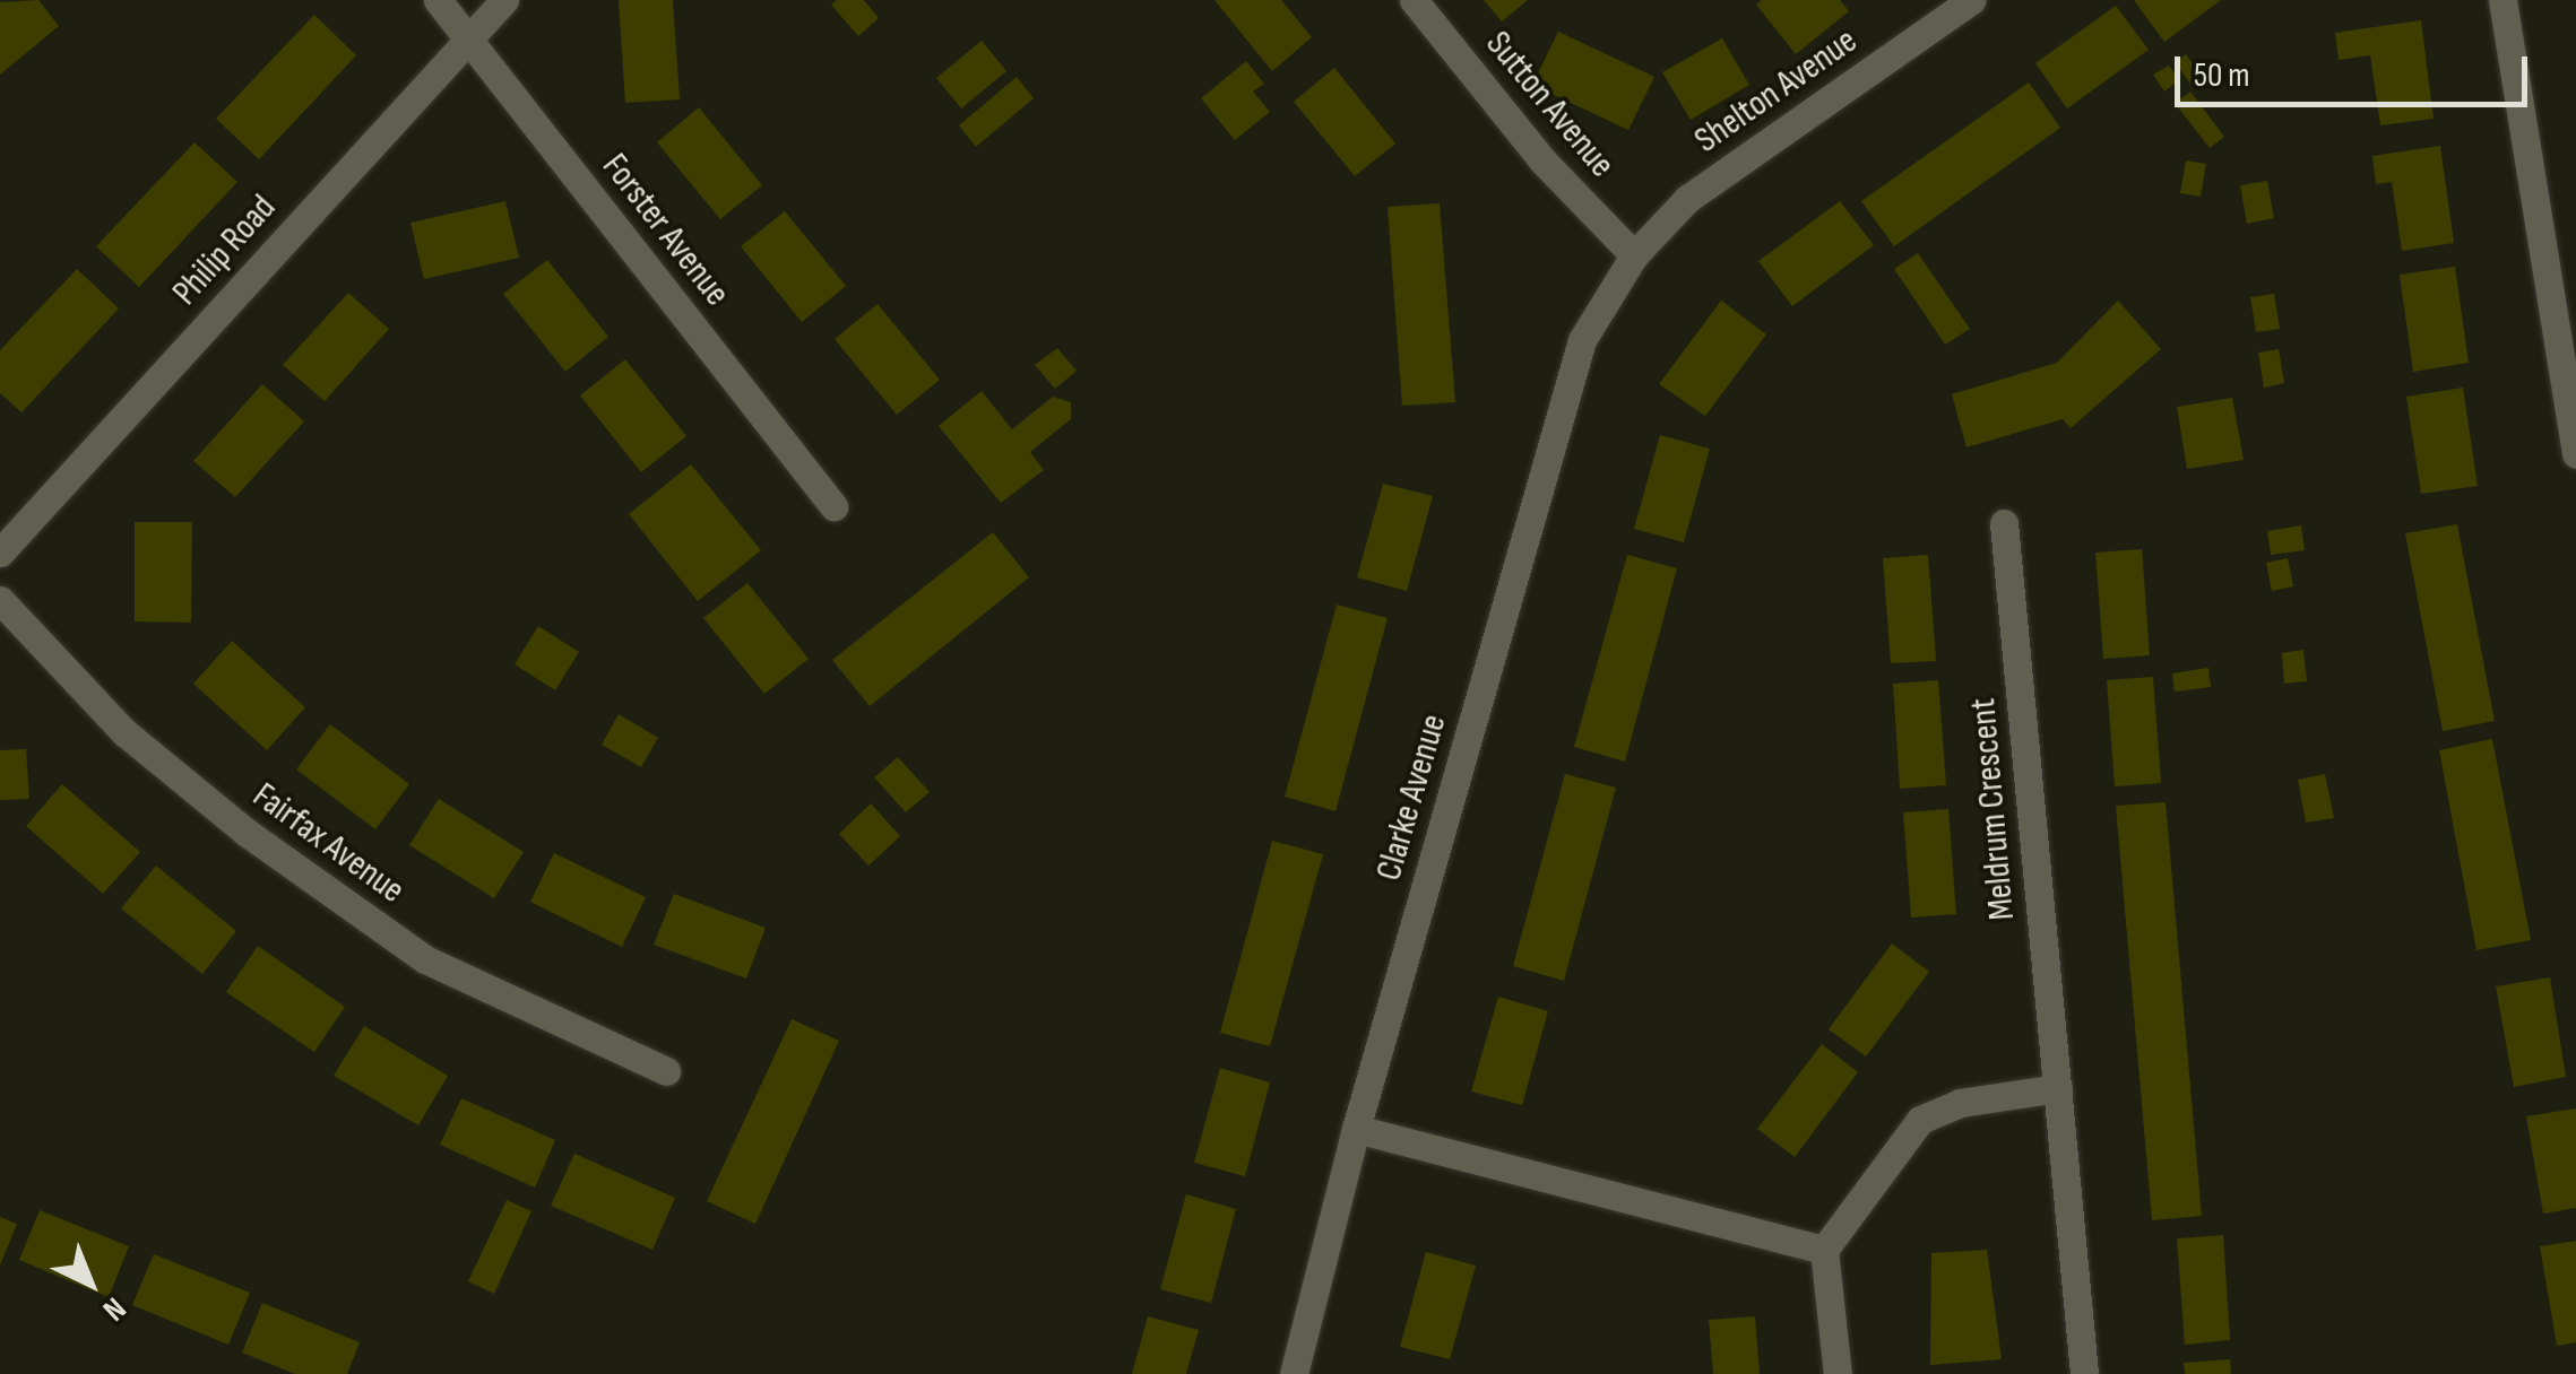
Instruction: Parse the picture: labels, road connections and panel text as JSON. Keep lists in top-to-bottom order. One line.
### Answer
{"streets":{"street":["Shelton Avenue","Sutton Avenue","Forster Avenue","Philip Road","Clarke Avenue","Meldrum Crescent","Fairfax Avenue"]},"crossings":[["Shelton Avenue","Sutton Avenue"],["Shelton Avenue","Clarke Avenue"],["Sutton Avenue","Clarke Avenue"],["Forster Avenue","Philip Road"]],"scale_bar":"50 m","north":"bottom right"}
